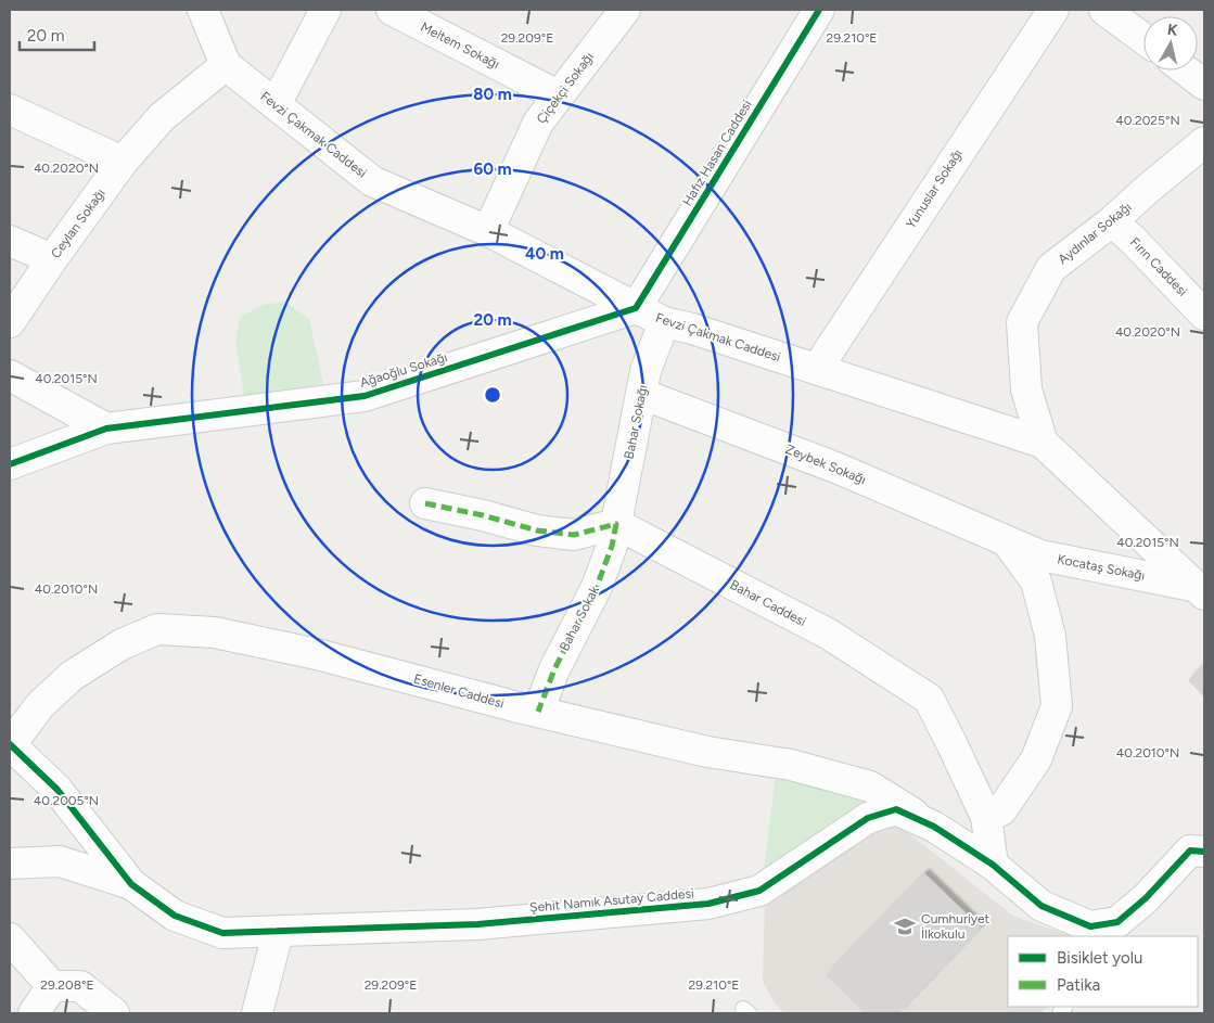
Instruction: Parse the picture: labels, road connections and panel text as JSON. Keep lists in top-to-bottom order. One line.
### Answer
{"streets":{"street":["Meltem Sokağı","Çiçekçi Sokağı","Fevzi Çakmak Caddesi","Hafız Hasan Caddesi","Yunuslar Sokağı","Ceylan Sokağı","Aydınlar Sokağı","Fırın Caddesi","Ağaoğlu Sokağı","Bahar Sokağı","Zeybek Sokağı","Kocataş Sokağı","Bahar Caddesi","Bahar Sokak","Esenler Caddesi","Şehit Namık Asutay Caddesi"]},"crossings":[["Meltem Sokağı","Çiçekçi Sokağı"],["Çiçekçi Sokağı","Fevzi Çakmak Caddesi"],["Fevzi Çakmak Caddesi","Hafız Hasan Caddesi"],["Fevzi Çakmak Caddesi","Yunuslar Sokağı"],["Fevzi Çakmak Caddesi","Ceylan Sokağı"],["Fevzi Çakmak Caddesi","Aydınlar Sokağı"],["Fevzi Çakmak Caddesi","Ağaoğlu Sokağı"],["Fevzi Çakmak Caddesi","Bahar Sokağı"],["Fevzi Çakmak Caddesi","Kocataş Sokağı"],["Hafız Hasan Caddesi","Ağaoğlu Sokağı"],["Aydınlar Sokağı","Fırın Caddesi"],["Bahar Sokağı","Zeybek Sokağı"],["Bahar Sokağı","Bahar Caddesi"],["Bahar Sokağı","Bahar Sokak"],["Zeybek Sokağı","Kocataş Sokağı"],["Bahar Caddesi","Bahar Sokak"],["Bahar Caddesi","Şehit Namık Asutay Caddesi"],["Bahar Sokak","Esenler Caddesi"],["Esenler Caddesi","Şehit Namık Asutay Caddesi"]],"places":{"school or university":["Cumhuriyet İlkokulu"]},"legend":["Bisiklet yolu","Patika"],"scale_bar":"20 m","north":"top","coordinates":["29.209°E","29.210°E","40.2025°N","40.2020°N","40.2015°N","40.2010°N","40.2005°N","29.208°E"],"rings":["80 m","60 m","40 m","20 m"]}
